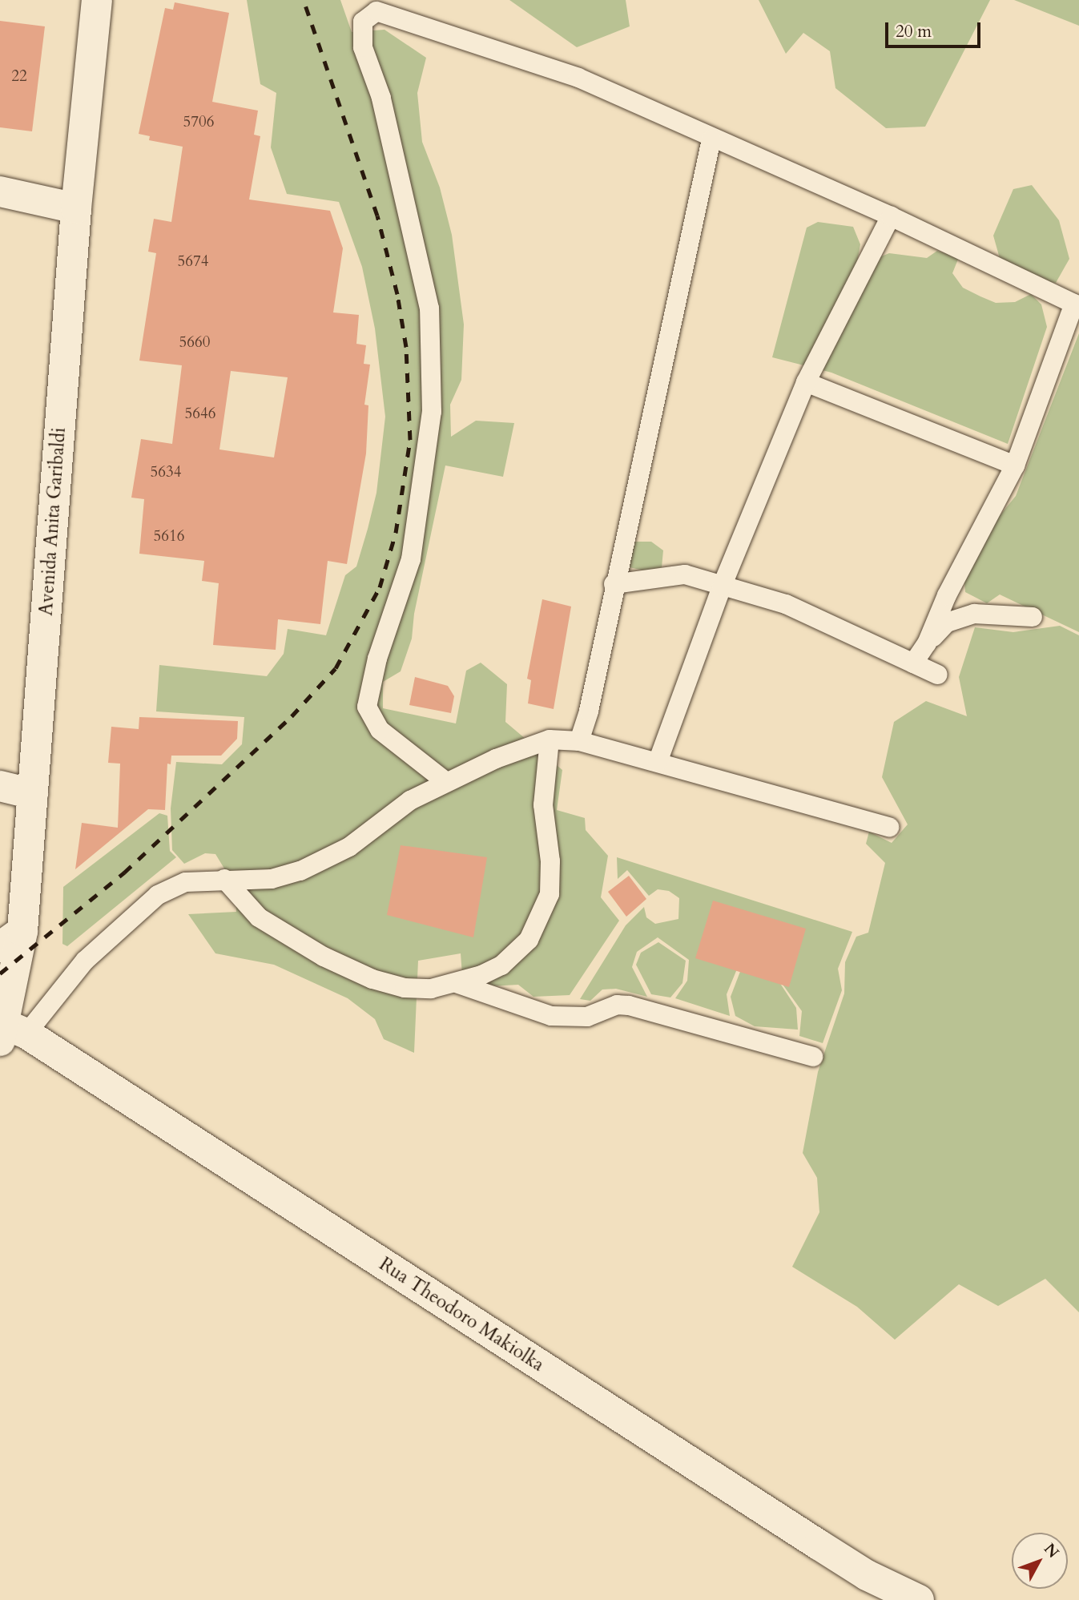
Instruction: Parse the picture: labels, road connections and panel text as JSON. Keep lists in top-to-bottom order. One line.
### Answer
{"streets":{"main road":["Avenida Anita Garibaldi","Rua Theodoro Makiolka"]},"crossings":[["Avenida Anita Garibaldi","Rua Theodoro Makiolka"]],"house_numbers":["22","5706","5674","5660","5646","5634","5616"],"scale_bar":"20 m","north":"top right"}
